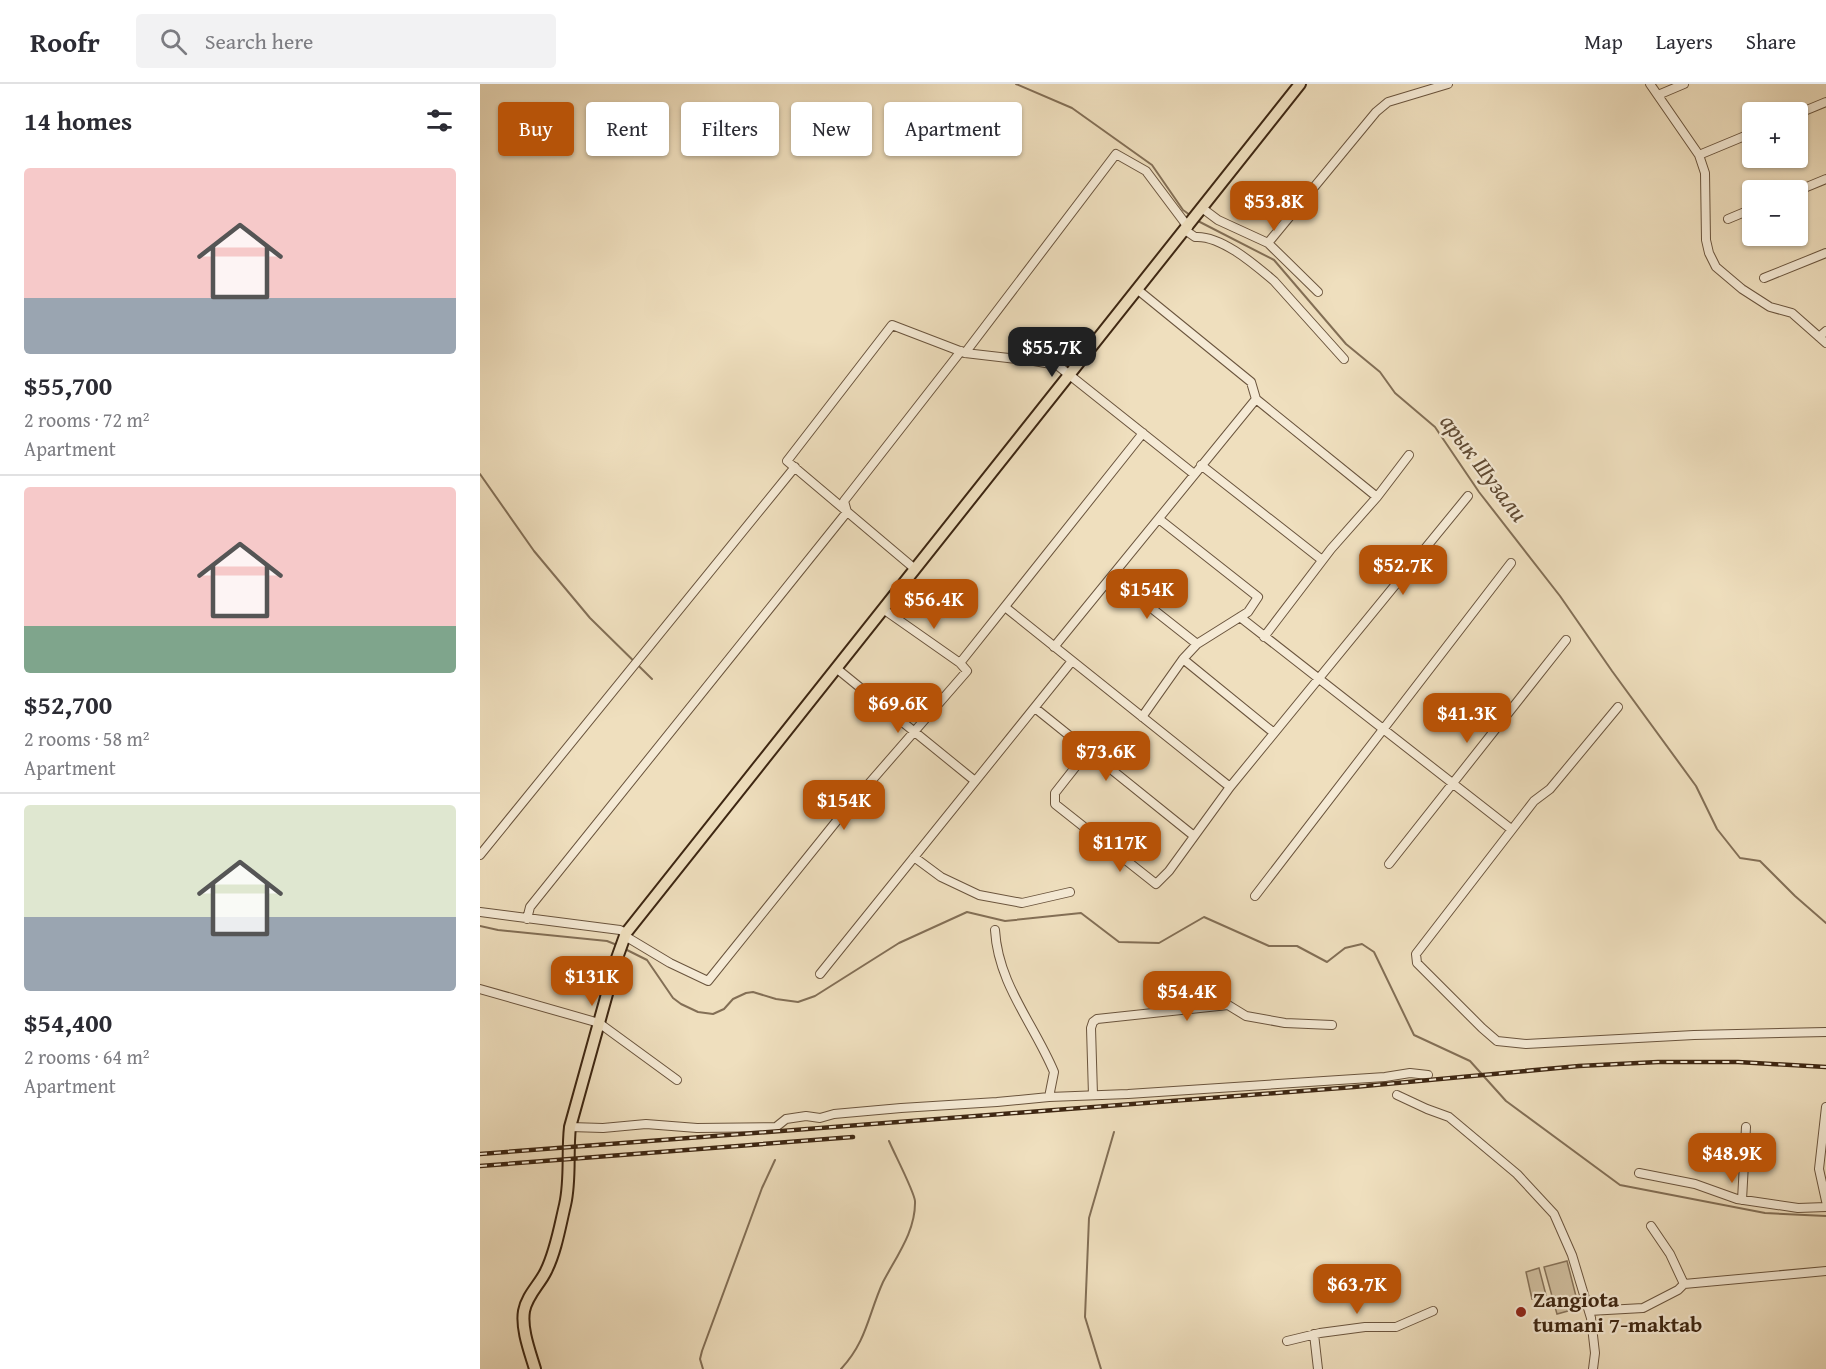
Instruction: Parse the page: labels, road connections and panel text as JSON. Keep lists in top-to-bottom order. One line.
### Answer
{"water":["арык Шузали"],"places":["Zangiota tumani 7-maktab"],"page":{"header":"Roofr","search":"Search here","nav":["Map","Layers","Share"],"heading":"14 homes","map_buttons":["+","−"],"chip":["Buy","Rent","Filters","New","Apartment"],"list":[{"name":"$55,700","note":"2 rooms · 72 m² · Apartment"},{"name":"$52,700","note":"2 rooms · 58 m² · Apartment"},{"name":"$54,400","note":"2 rooms · 64 m² · Apartment"}],"price":["$53.8K","$55.7K","$52.7K","$154K","$56.4K","$69.6K","$41.3K","$73.6K","$154K","$117K","$131K","$54.4K","$48.9K","$63.7K"]}}
